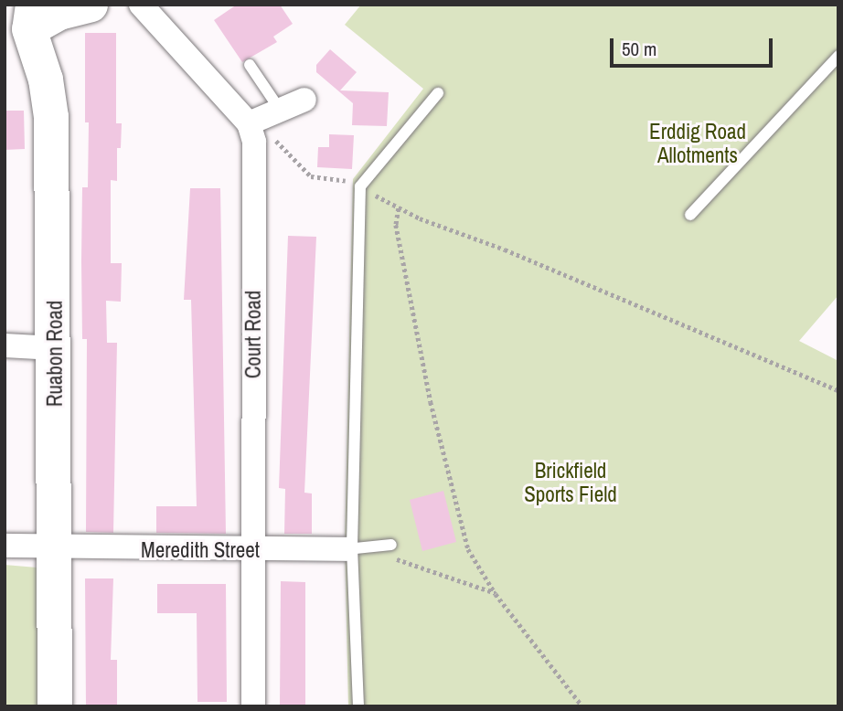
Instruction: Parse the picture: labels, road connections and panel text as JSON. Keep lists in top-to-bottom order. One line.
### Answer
{"streets":{"main road":["Ruabon Road"],"street":["Court Road","Meredith Street"]},"crossings":[["Court Road","Meredith Street"],["Ruabon Road","Meredith Street"]],"parks":["Erddig Road Allotments","Brickfield Sports Field"],"scale_bar":"50 m"}
